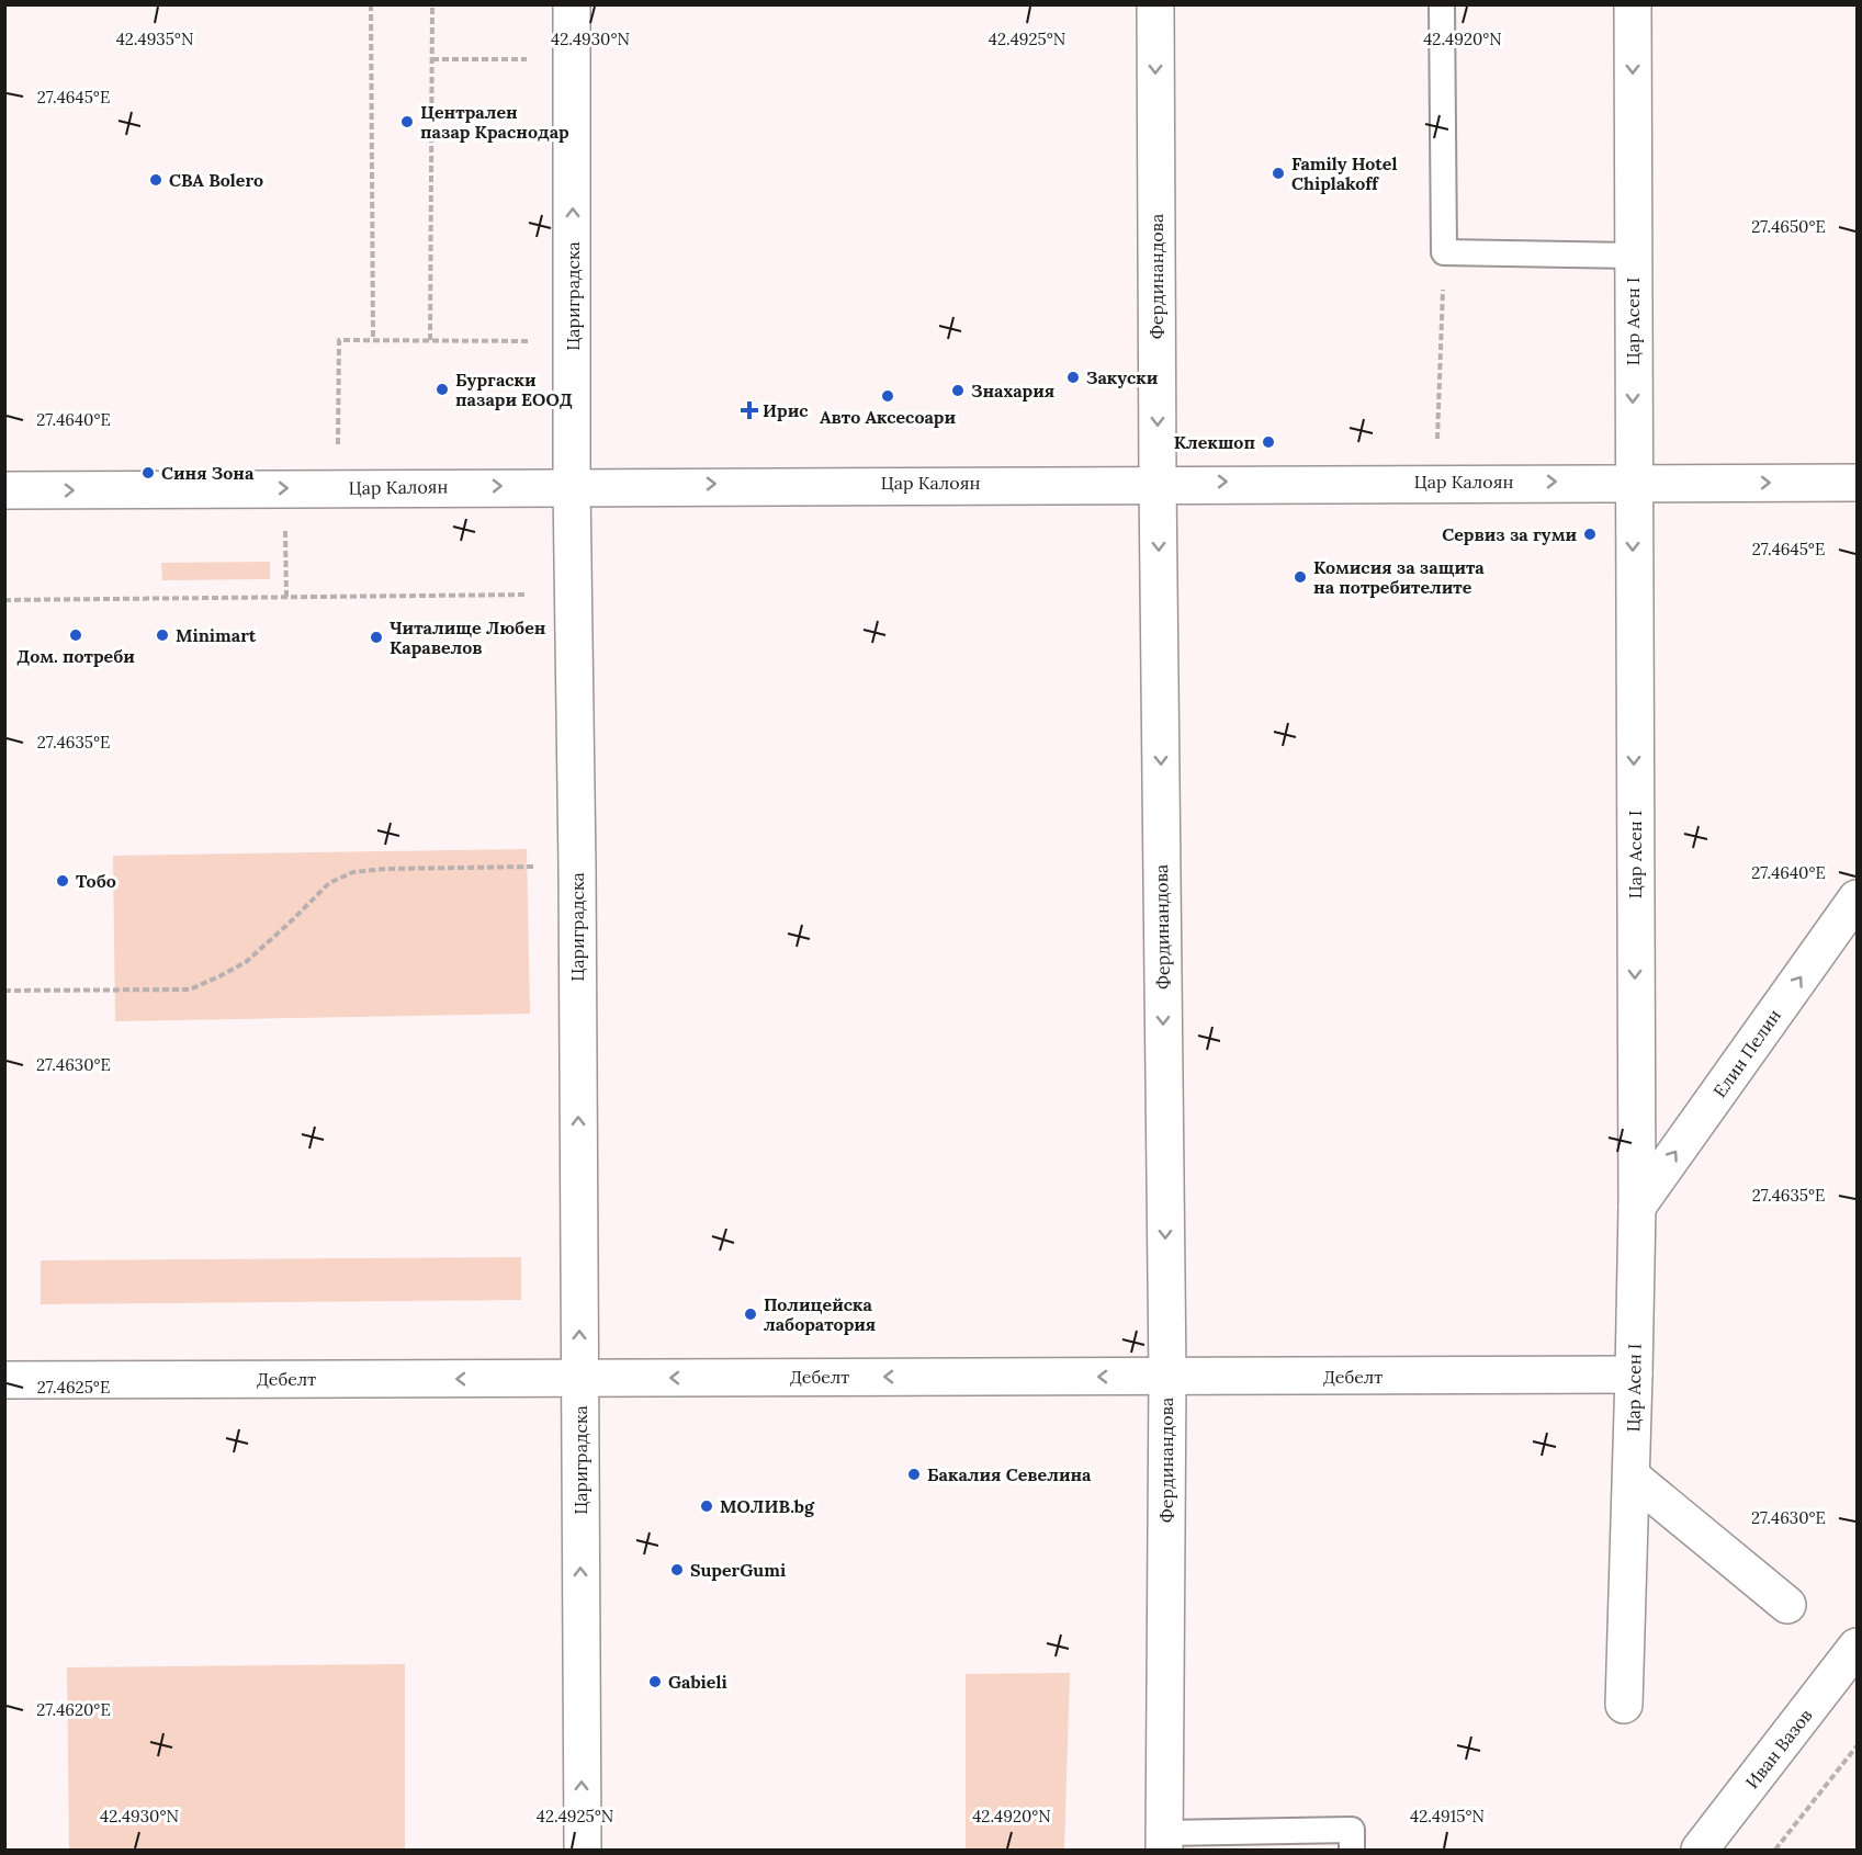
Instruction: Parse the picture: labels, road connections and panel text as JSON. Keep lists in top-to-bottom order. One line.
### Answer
{"streets":{"street":["Фердинандова","Цариградска","Цар Асен I","Цар Калоян","Елин Пелин","Дебелт","Иван Вазов"]},"crossings":[["Фердинандова","Цар Калоян"],["Фердинандова","Дебелт"],["Цариградска","Цар Калоян"],["Цариградска","Дебелт"],["Цар Асен I","Цар Калоян"],["Цар Асен I","Елин Пелин"],["Цар Асен I","Дебелт"]],"one_way":["Фердинандова","Цариградска","Цар Асен I","Цар Калоян","Елин Пелин","Дебелт"],"places":{"other":["Централен пазар Краснодар","Family Hotel Chiplakoff","CBA Bolero","Закуски","Бургаски пазари ЕООД","Знахария","Авто Аксесоари","Клекшоп","Синя Зона","Сервиз за гуми","Комисия за защита на потребителите","Дом. потреби","Minimart","Читалище Любен Каравелов","Тобо","Полицейска лаборатория","Бакалия Севелина","МОЛИВ.bg","SuperGumi","Gabieli"],"health":["Ирис"]},"coordinates":["42.4935°N","42.4930°N","42.4925°N","42.4920°N","27.4645°E","27.4650°E","27.4640°E","27.4635°E","27.4630°E","27.4625°E","27.4620°E","42.4915°N"]}
